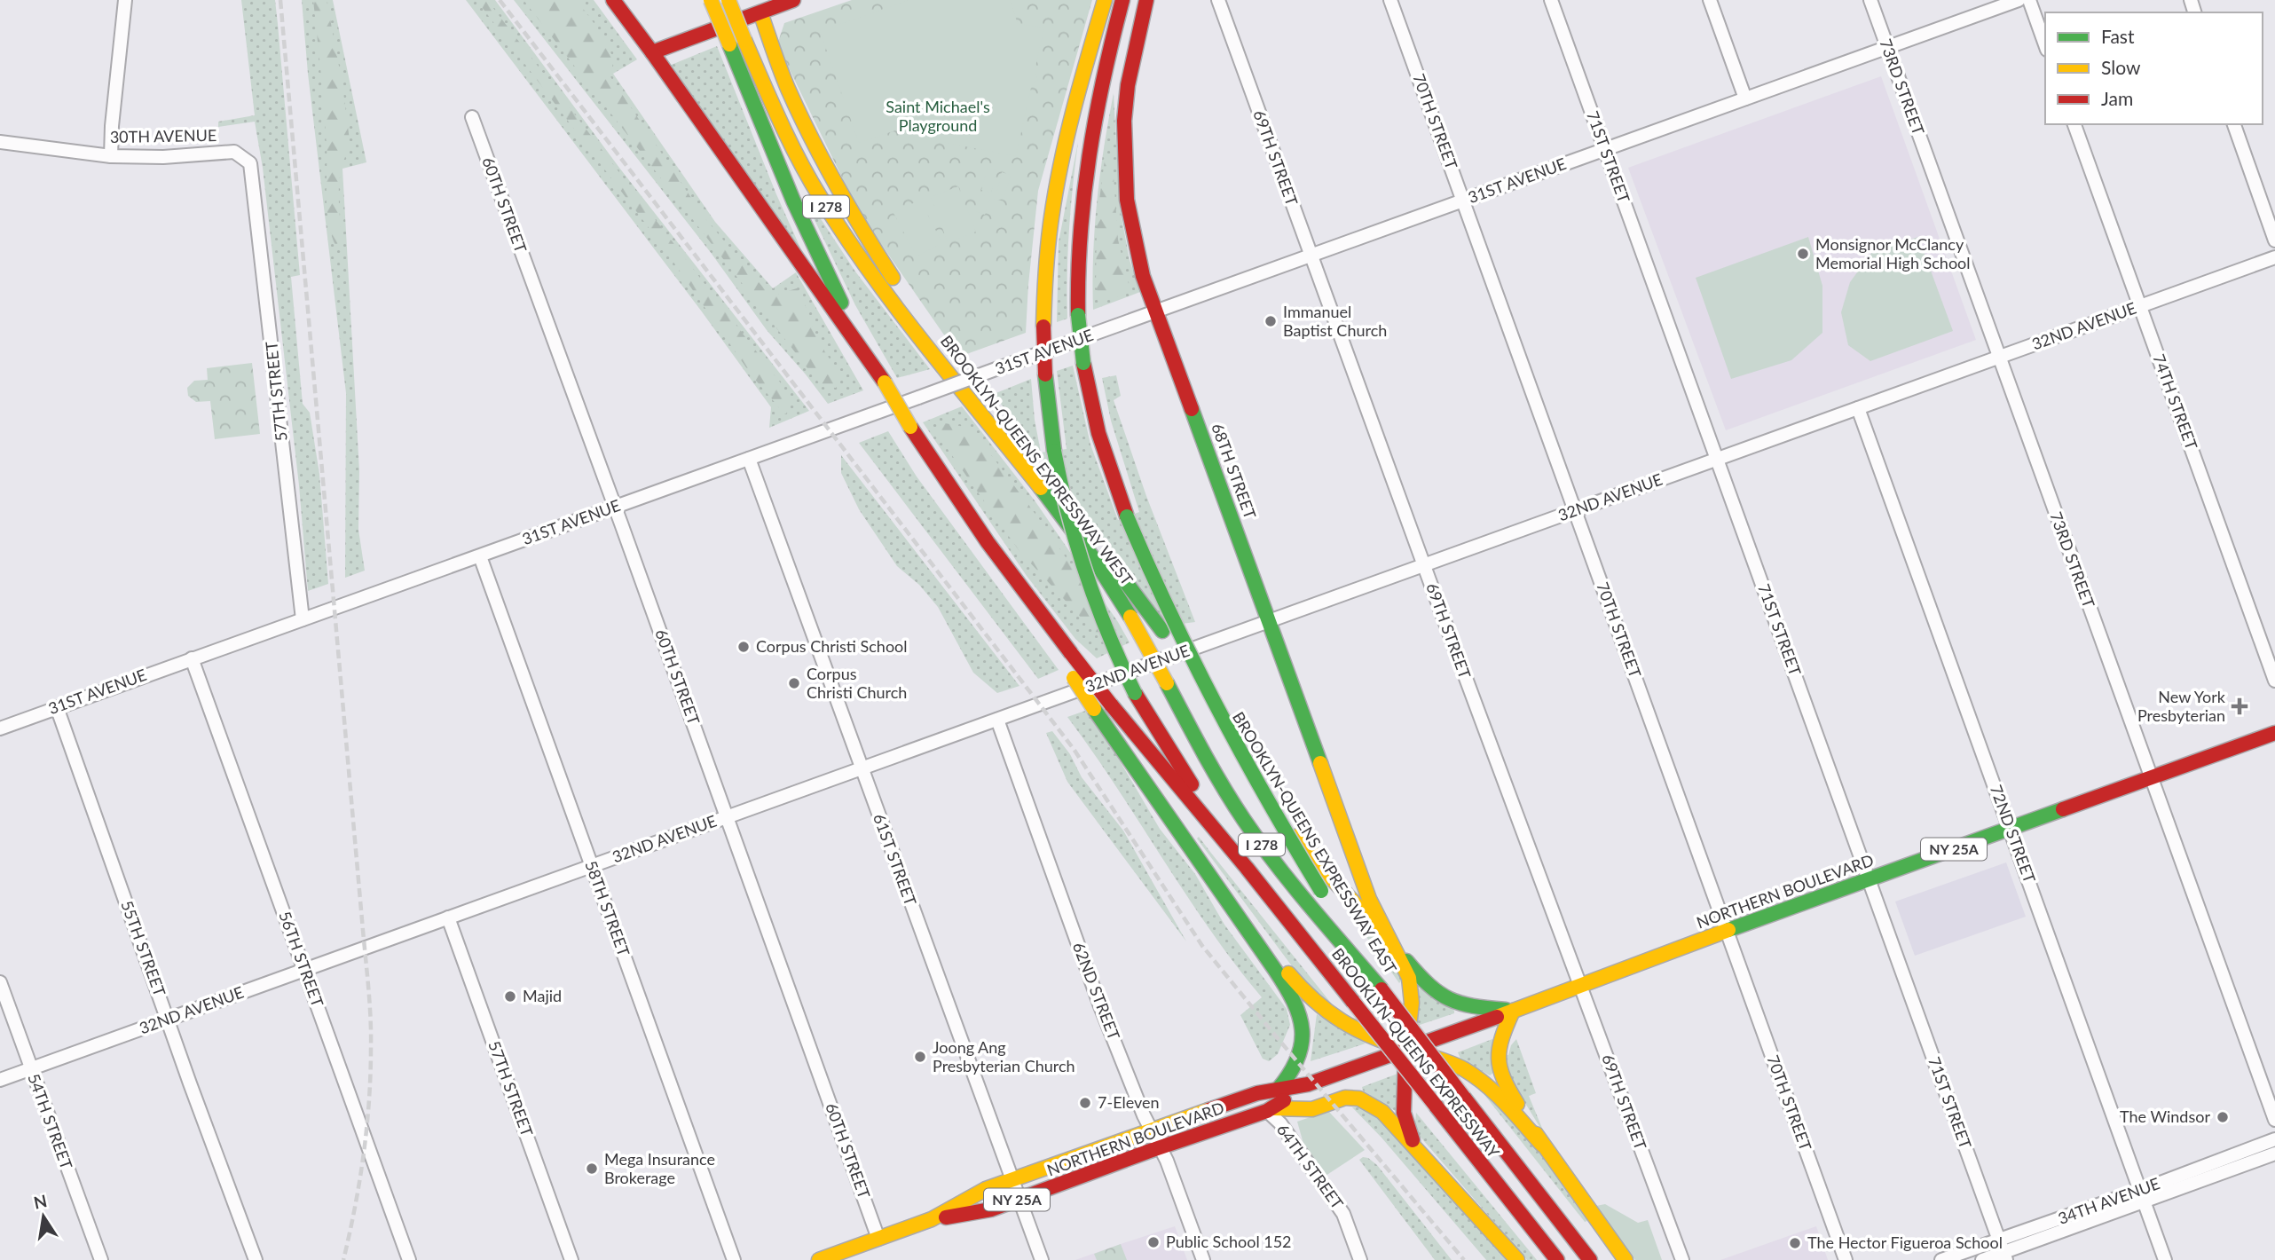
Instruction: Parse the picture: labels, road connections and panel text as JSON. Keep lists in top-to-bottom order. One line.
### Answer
{"streets":{"main road":["I 278","BROOKLYN-QUEENS EXPRESSWAY WEST","68TH STREET","BROOKLYN-QUEENS EXPRESSWAY EAST","NY 25A","NORTHERN BOULEVARD","BROOKLYN-QUEENS EXPRESSWAY"],"street":["73RD STREET","70TH STREET","30TH AVENUE","71ST STREET","69TH STREET","31ST AVENUE","60TH STREET","32ND AVENUE","57TH STREET","74TH STREET","72ND STREET","61ST STREET","58TH STREET","55TH STREET","56TH STREET","62ND STREET","54TH STREET","64TH STREET","34TH AVENUE"]},"crossings":[["73RD STREET","31ST AVENUE"],["73RD STREET","32ND AVENUE"],["73RD STREET","NORTHERN BOULEVARD"],["70TH STREET","31ST AVENUE"],["70TH STREET","32ND AVENUE"],["70TH STREET","NORTHERN BOULEVARD"],["30TH AVENUE","57TH STREET"],["71ST STREET","31ST AVENUE"],["71ST STREET","32ND AVENUE"],["71ST STREET","NORTHERN BOULEVARD"],["71ST STREET","34TH AVENUE"],["69TH STREET","31ST AVENUE"],["69TH STREET","32ND AVENUE"],["69TH STREET","NORTHERN BOULEVARD"],["31ST AVENUE","60TH STREET"],["31ST AVENUE","57TH STREET"],["31ST AVENUE","68TH STREET"],["31ST AVENUE","61ST STREET"],["31ST AVENUE","58TH STREET"],["31ST AVENUE","55TH STREET"],["31ST AVENUE","56TH STREET"],["60TH STREET","32ND AVENUE"],["60TH STREET","NORTHERN BOULEVARD"],["I 278","BROOKLYN-QUEENS EXPRESSWAY"],["32ND AVENUE","57TH STREET"],["32ND AVENUE","74TH STREET"],["32ND AVENUE","68TH STREET"],["32ND AVENUE","72ND STREET"],["32ND AVENUE","61ST STREET"],["32ND AVENUE","58TH STREET"],["32ND AVENUE","55TH STREET"],["32ND AVENUE","56TH STREET"],["32ND AVENUE","62ND STREET"],["32ND AVENUE","54TH STREET"],["BROOKLYN-QUEENS EXPRESSWAY WEST","BROOKLYN-QUEENS EXPRESSWAY EAST"],["BROOKLYN-QUEENS EXPRESSWAY WEST","BROOKLYN-QUEENS EXPRESSWAY"],["72ND STREET","NORTHERN BOULEVARD"],["72ND STREET","34TH AVENUE"],["BROOKLYN-QUEENS EXPRESSWAY EAST","BROOKLYN-QUEENS EXPRESSWAY"],["61ST STREET","NORTHERN BOULEVARD"],["NORTHERN BOULEVARD","62ND STREET"],["NORTHERN BOULEVARD","64TH STREET"]],"parks":["Saint Michael's Playground"],"places":{"other":["Monsignor McClancy Memorial High School","Immanuel Baptist Church","Corpus Christi School","Corpus Christi Church","Majid","Joong Ang Presbyterian Church","7-Eleven","The Windsor","Mega Insurance Brokerage","Public School 152","The Hector Figueroa School"],"health":["New York Presbyterian"]},"legend":["Fast","Slow","Jam"],"north":"top"}
